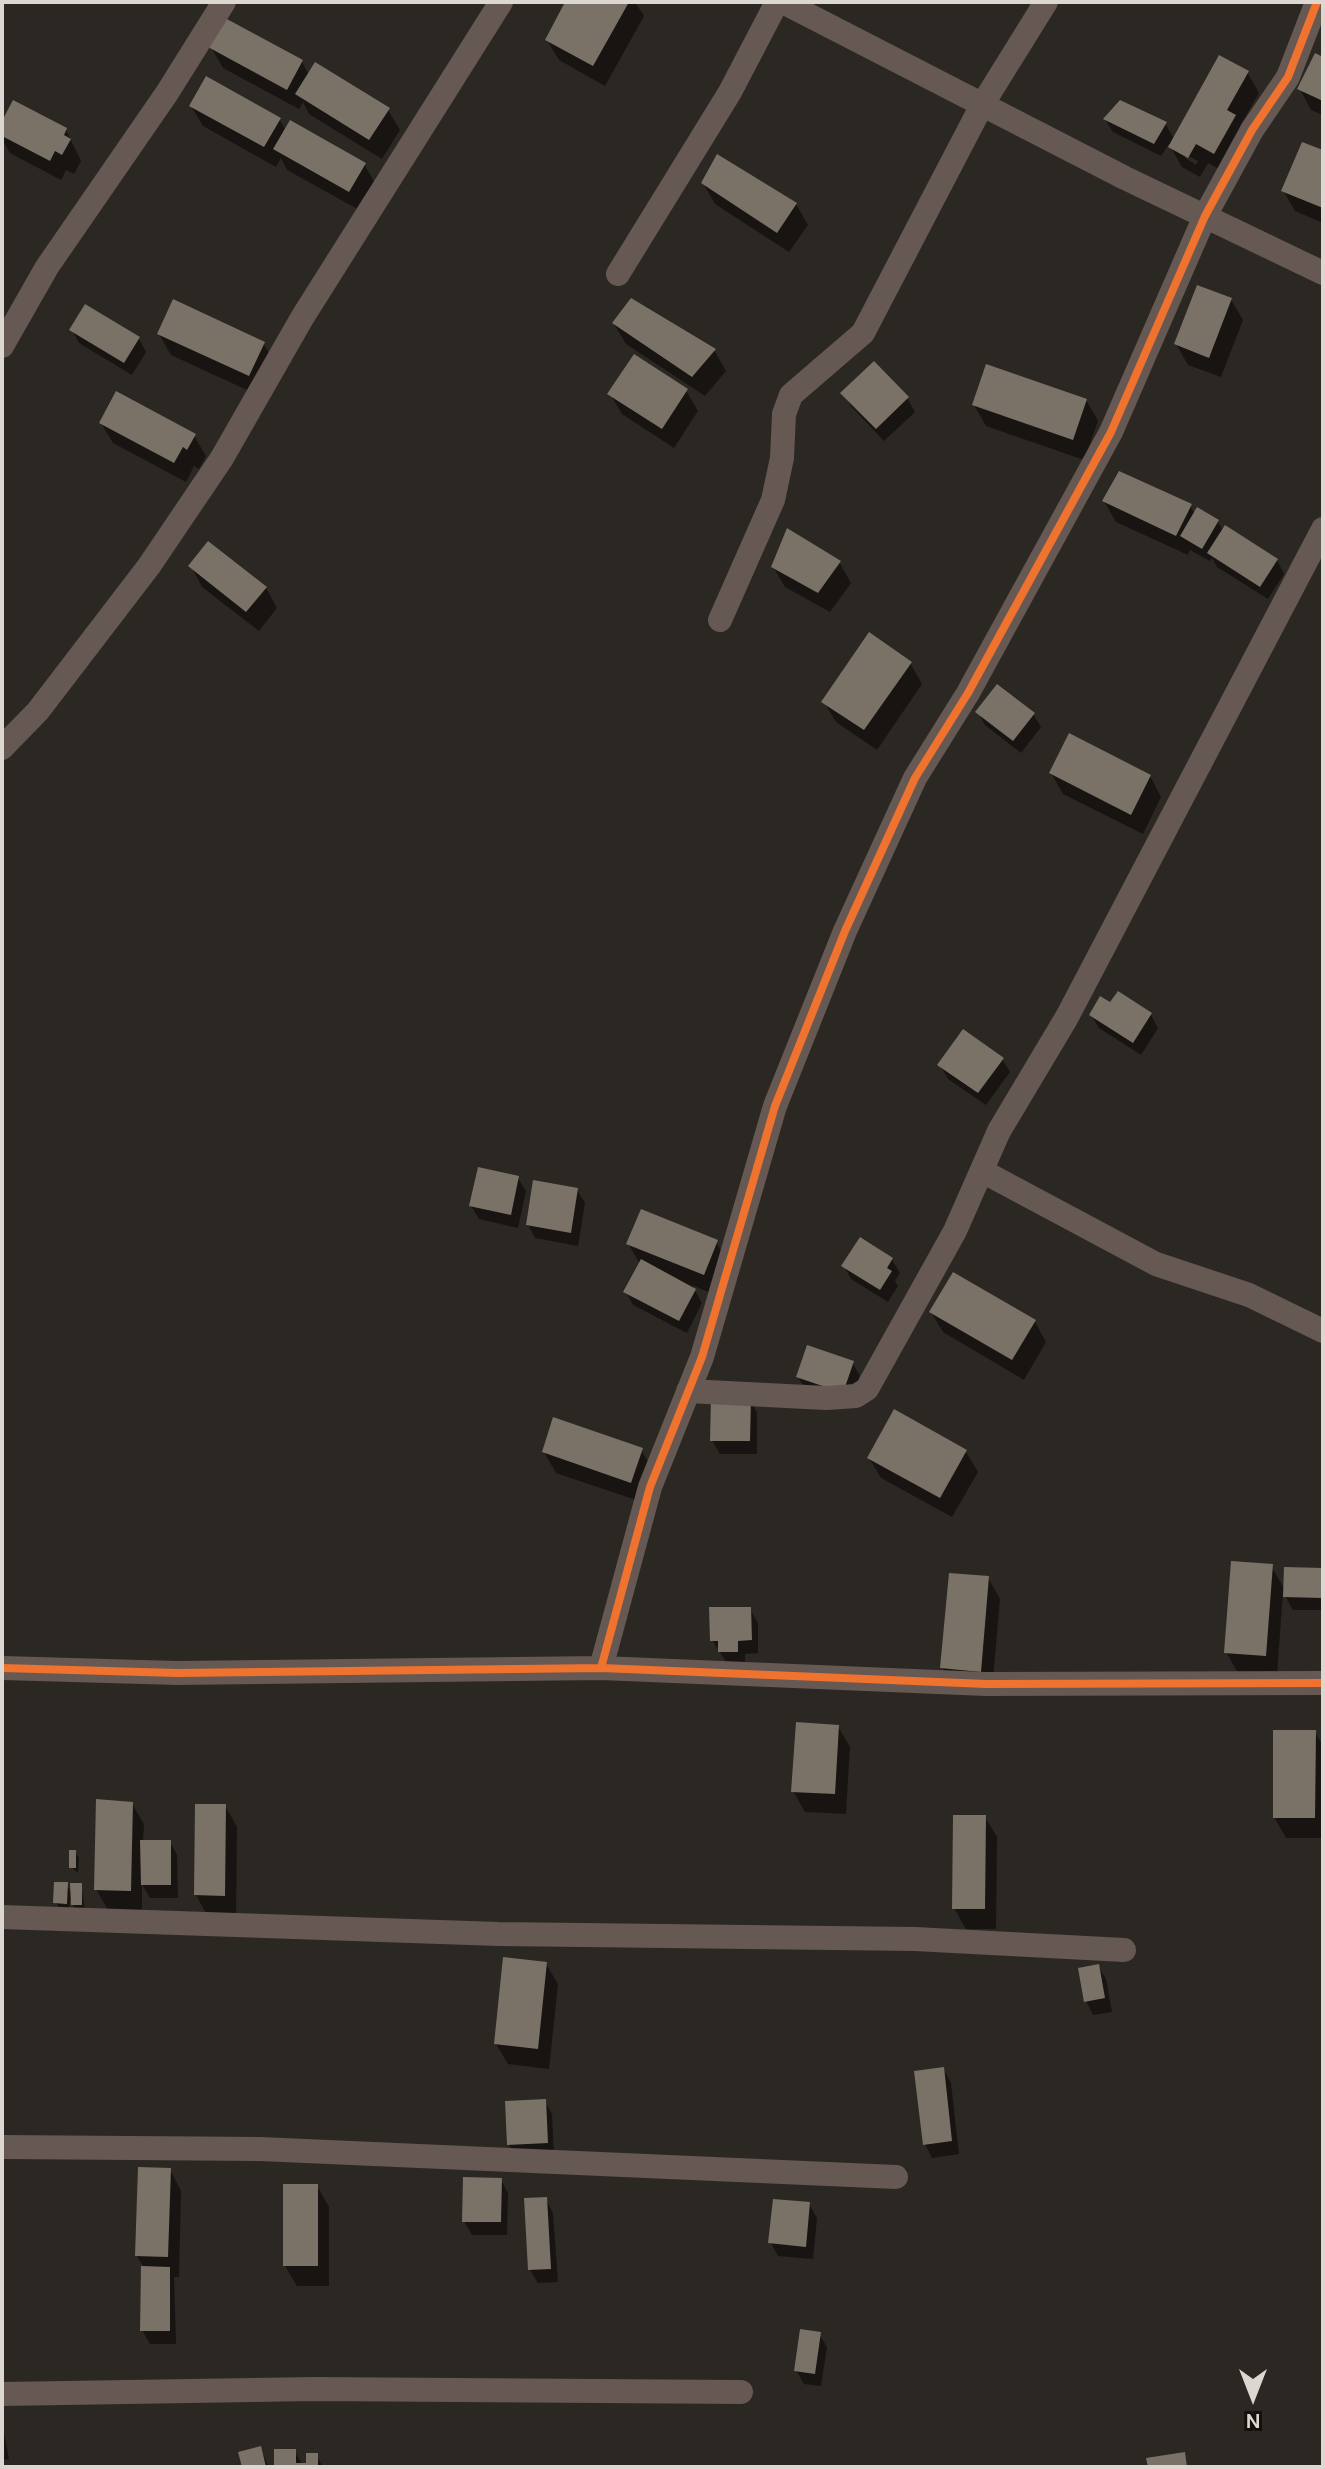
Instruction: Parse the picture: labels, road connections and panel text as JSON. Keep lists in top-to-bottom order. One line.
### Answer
{"north":"bottom"}
